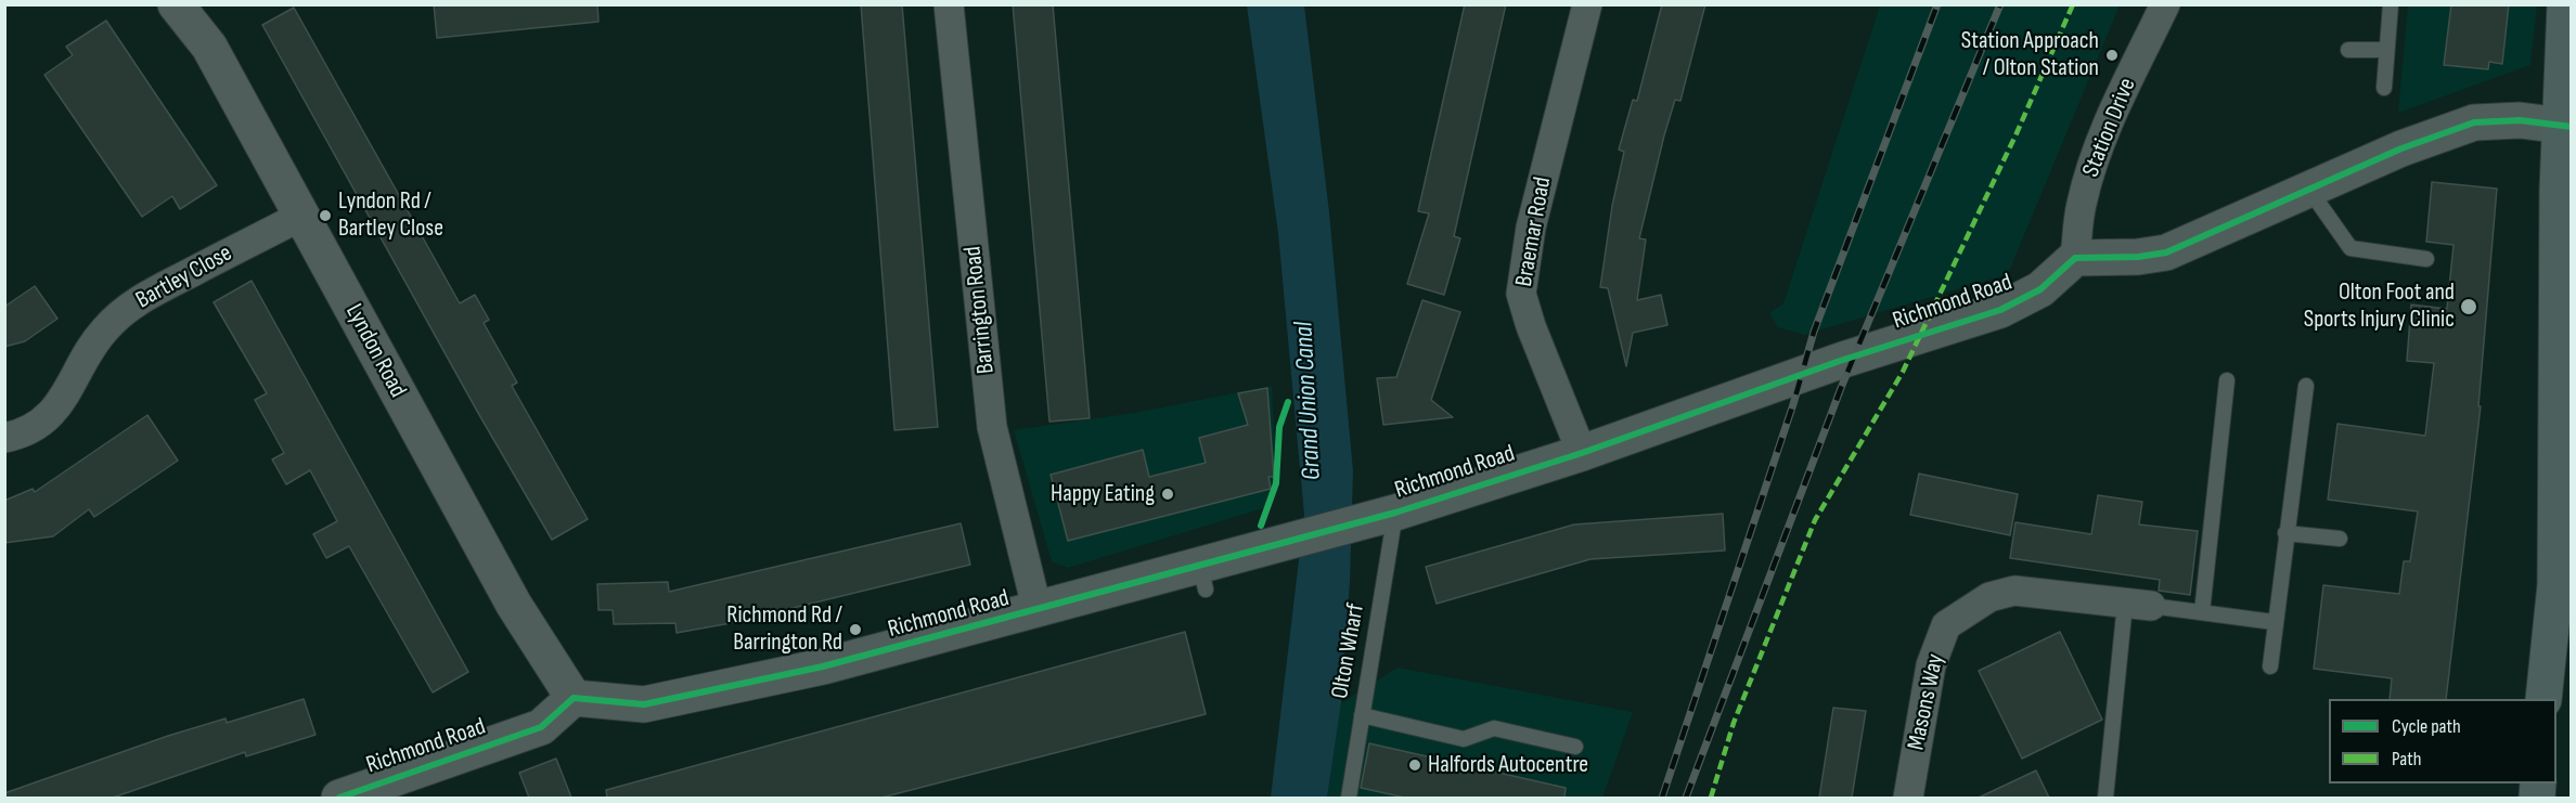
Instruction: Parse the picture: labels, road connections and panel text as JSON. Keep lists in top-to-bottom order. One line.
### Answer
{"streets":{"street":["Station Drive","Braemar Road","Bartley Close","Richmond Road","Barrington Road","Lyndon Road","Masons Way"],"lane":["Olton Wharf"]},"crossings":[["Station Drive","Richmond Road"],["Braemar Road","Richmond Road"],["Bartley Close","Lyndon Road"],["Richmond Road","Barrington Road"],["Richmond Road","Lyndon Road"],["Richmond Road","Olton Wharf"]],"water":["Grand Union Canal"],"places":["Station Approach / Olton Station","Lyndon Rd / Bartley Close","Olton Foot and Sports Injury Clinic","Happy Eating","Richmond Rd / Barrington Rd","Halfords Autocentre"],"legend":["Cycle path","Path"]}
